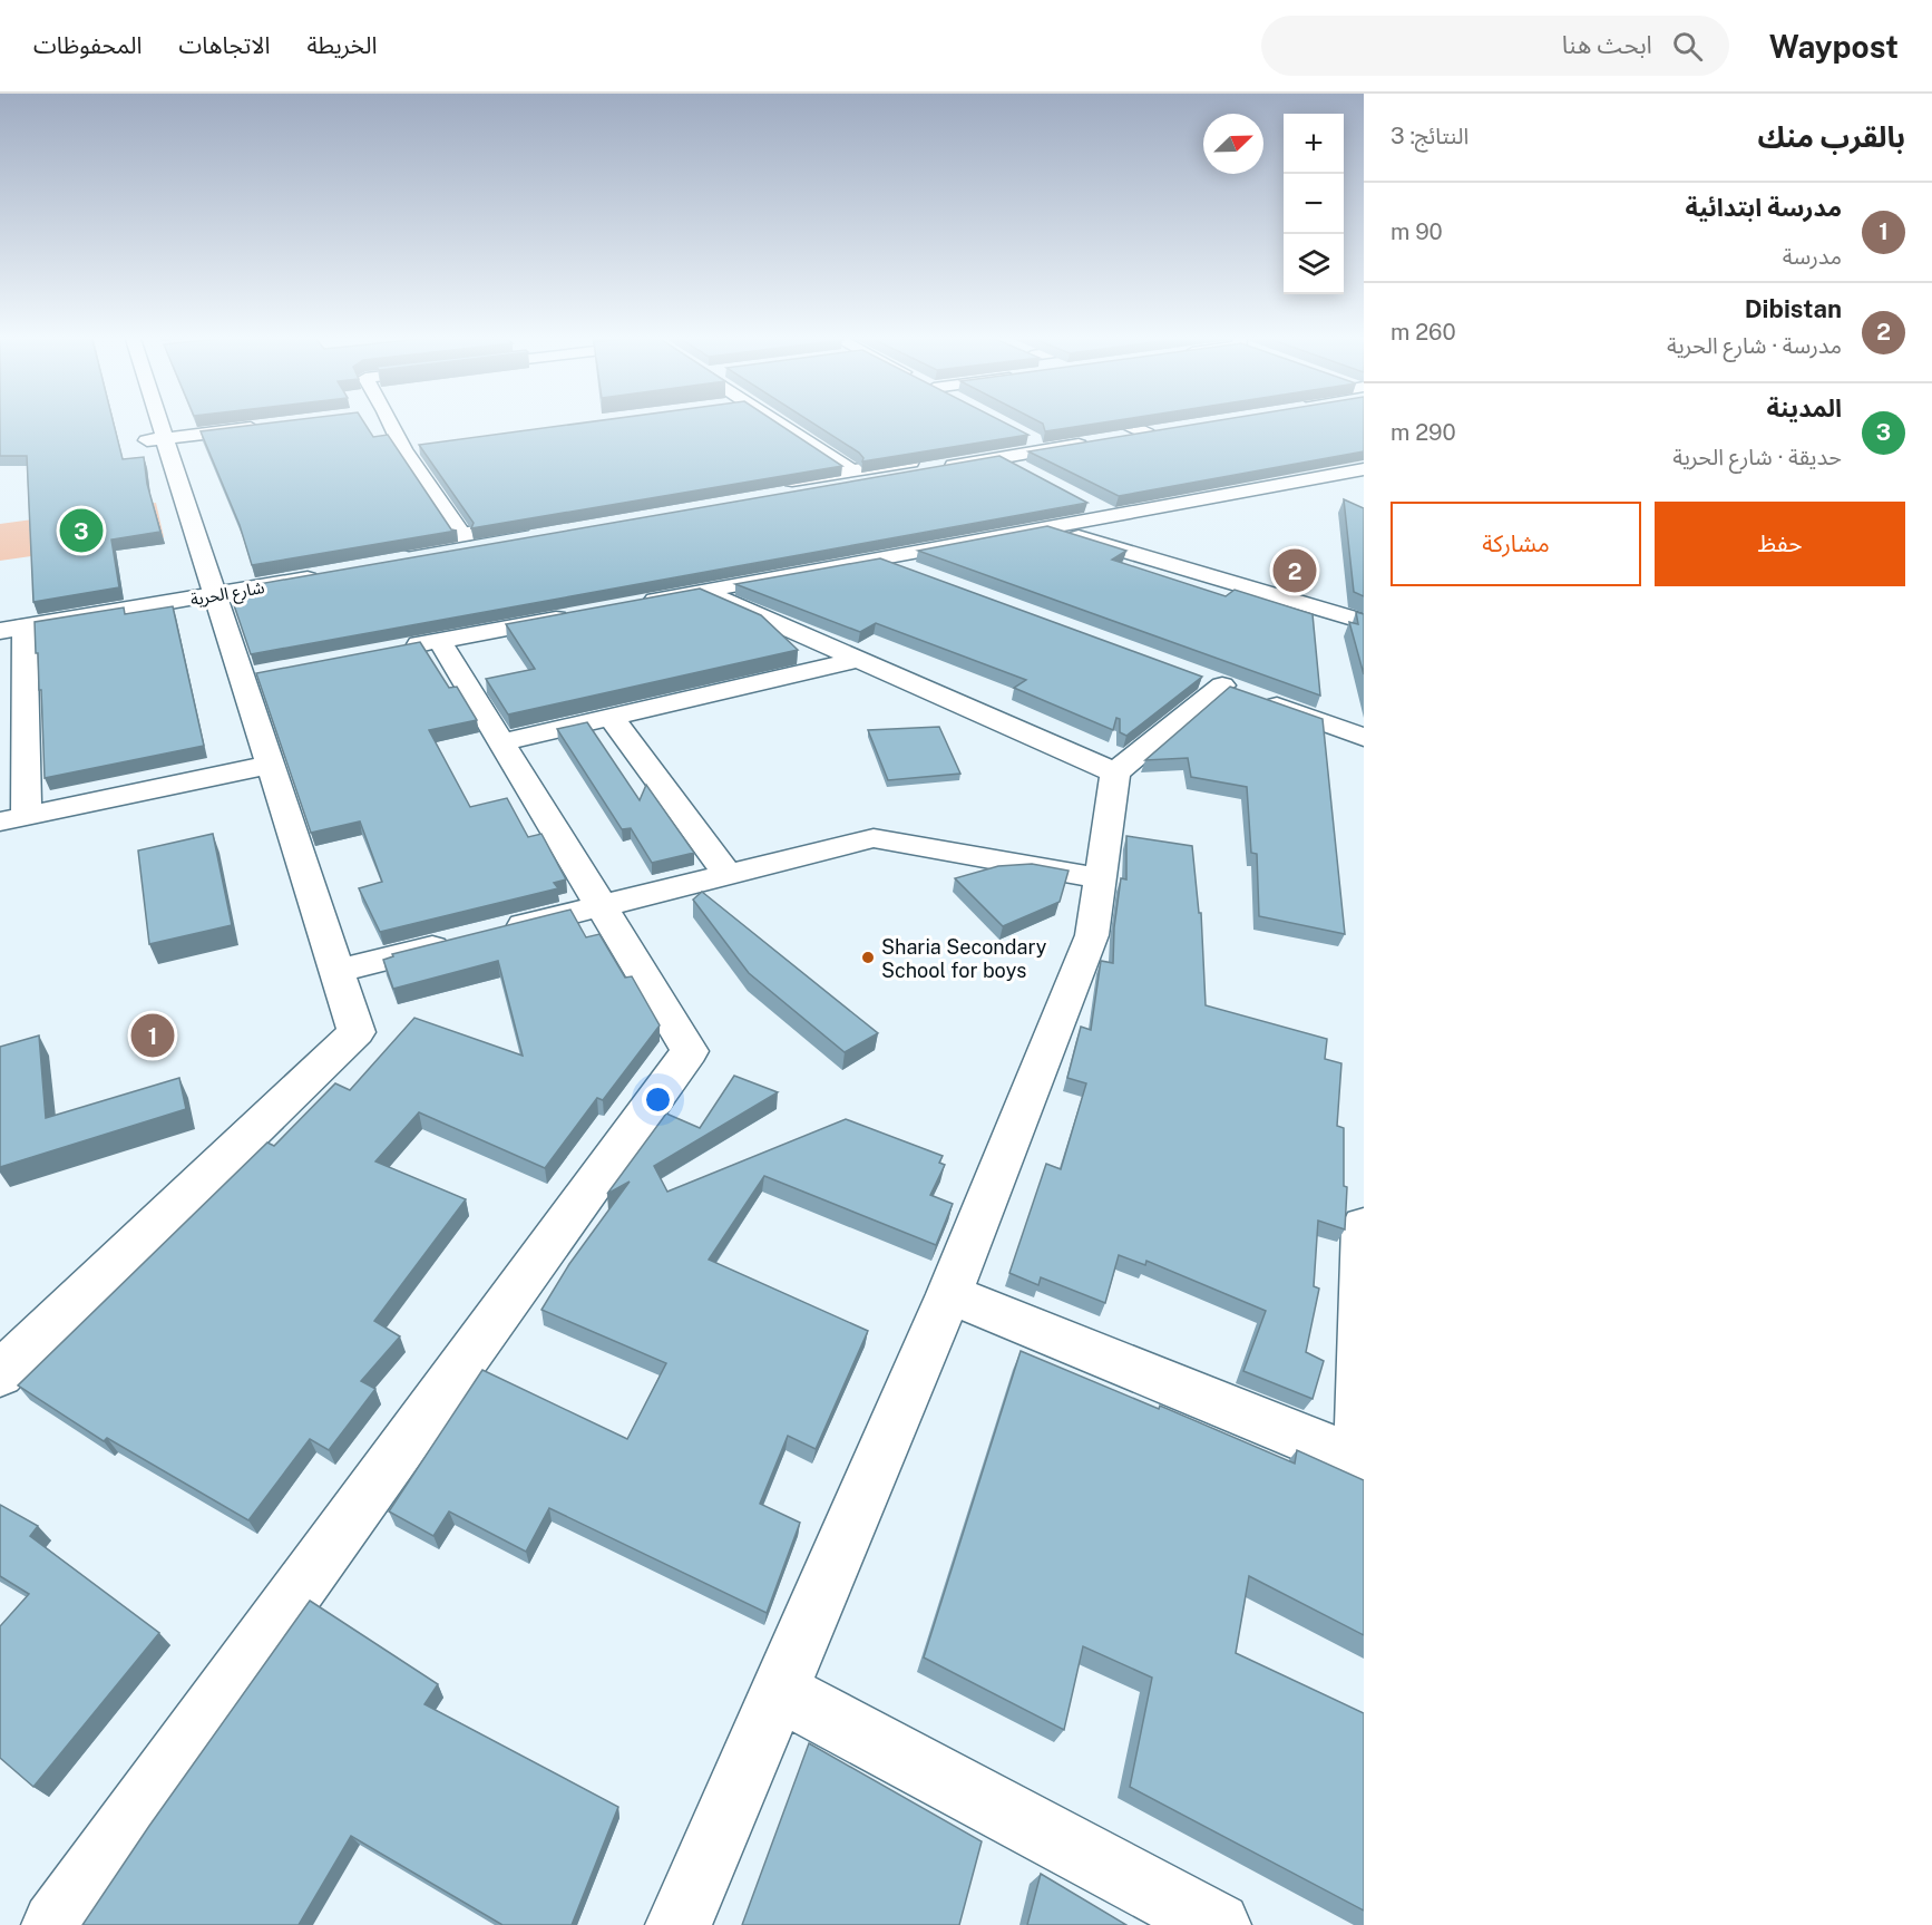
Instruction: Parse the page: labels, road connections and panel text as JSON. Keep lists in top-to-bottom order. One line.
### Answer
{"streets":{"street":["شارع الحرية"]},"places":["Sharia Secondary School for boys"],"north":"top right","page":{"header":"Waypost","search":"ابحث هنا","nav":["الخريطة","الاتجاهات","المحفوظات"],"heading":["بالقرب منك","النتائج: 3"],"map_buttons":["+","−"],"list":[{"mark":"1","name":"مدرسة ابتدائية","note":"مدرسة","value":"90 m"},{"mark":"2","name":"Dibistan","note":"مدرسة · شارع الحرية","value":"260 m"},{"mark":"3","name":"المدينة","note":"حديقة · شارع الحرية","value":"290 m"}],"buttons":["حفظ","مشاركة"],"pins":["3","2","1"]}}
